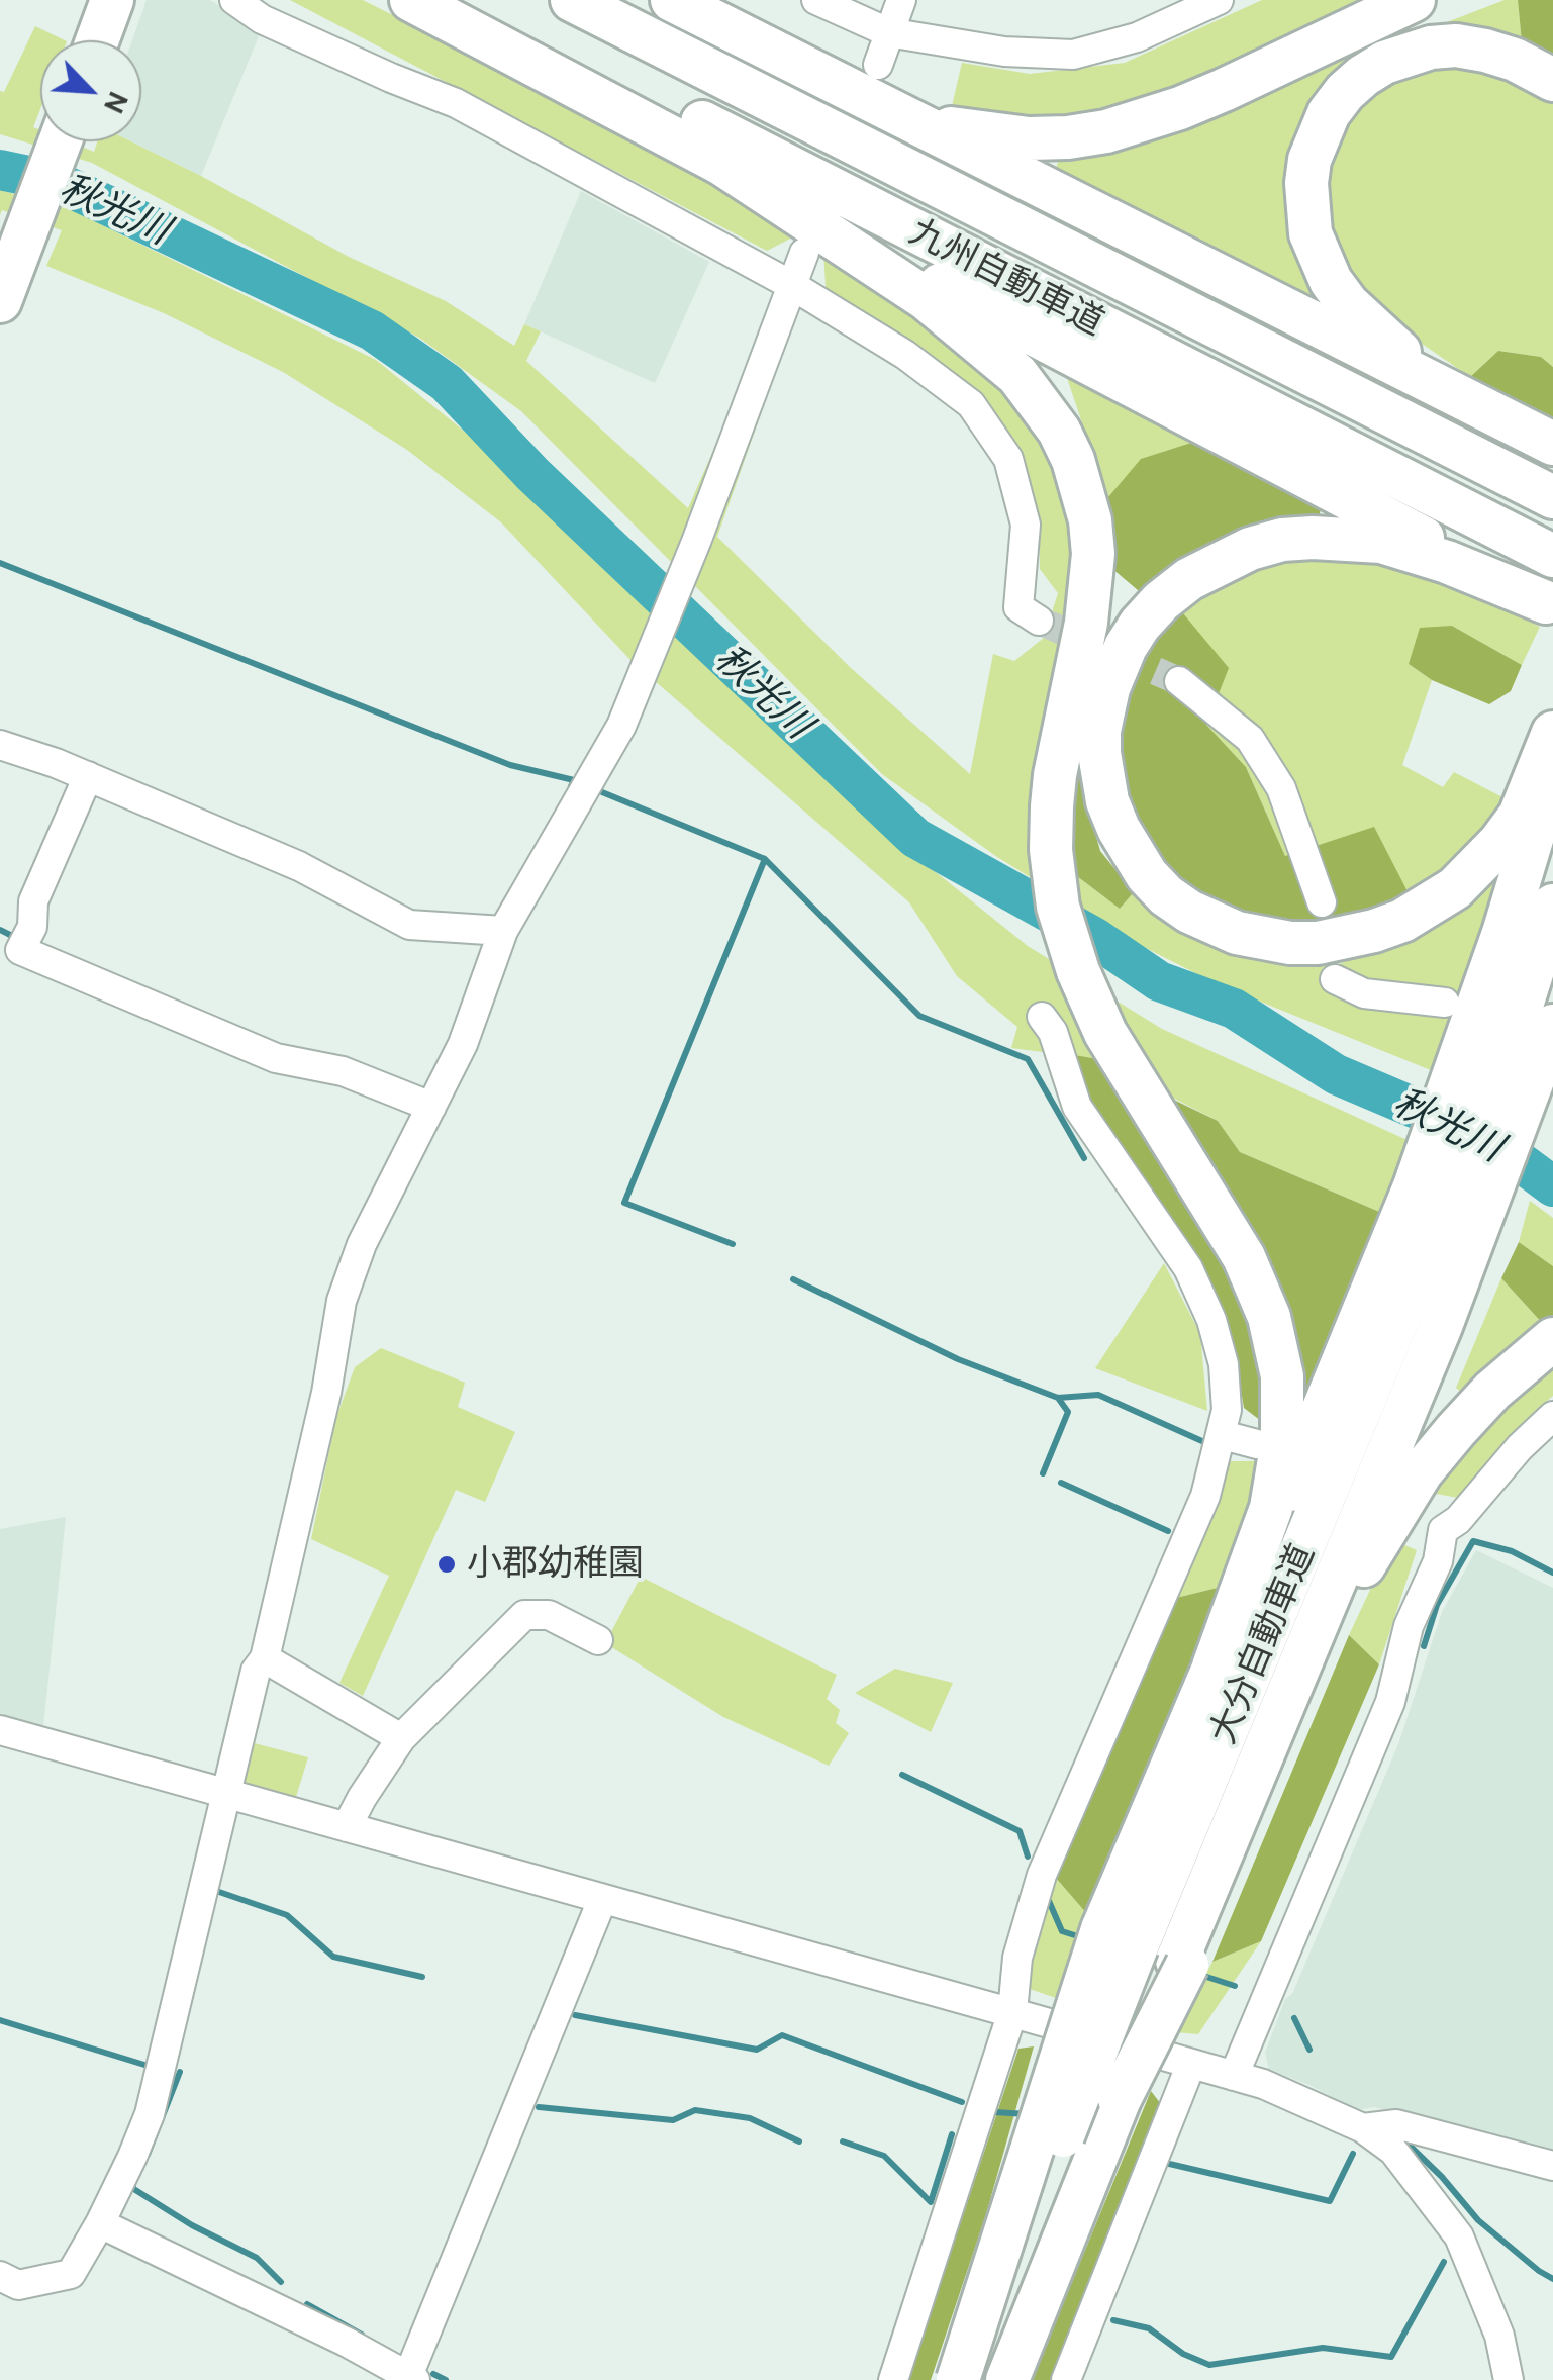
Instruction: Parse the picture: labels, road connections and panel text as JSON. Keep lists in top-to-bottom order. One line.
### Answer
{"streets":{"highway":["九州自動車道","大分自動車道"]},"water":["秋光川"],"places":["小郡幼稚園"],"north":"bottom right"}
